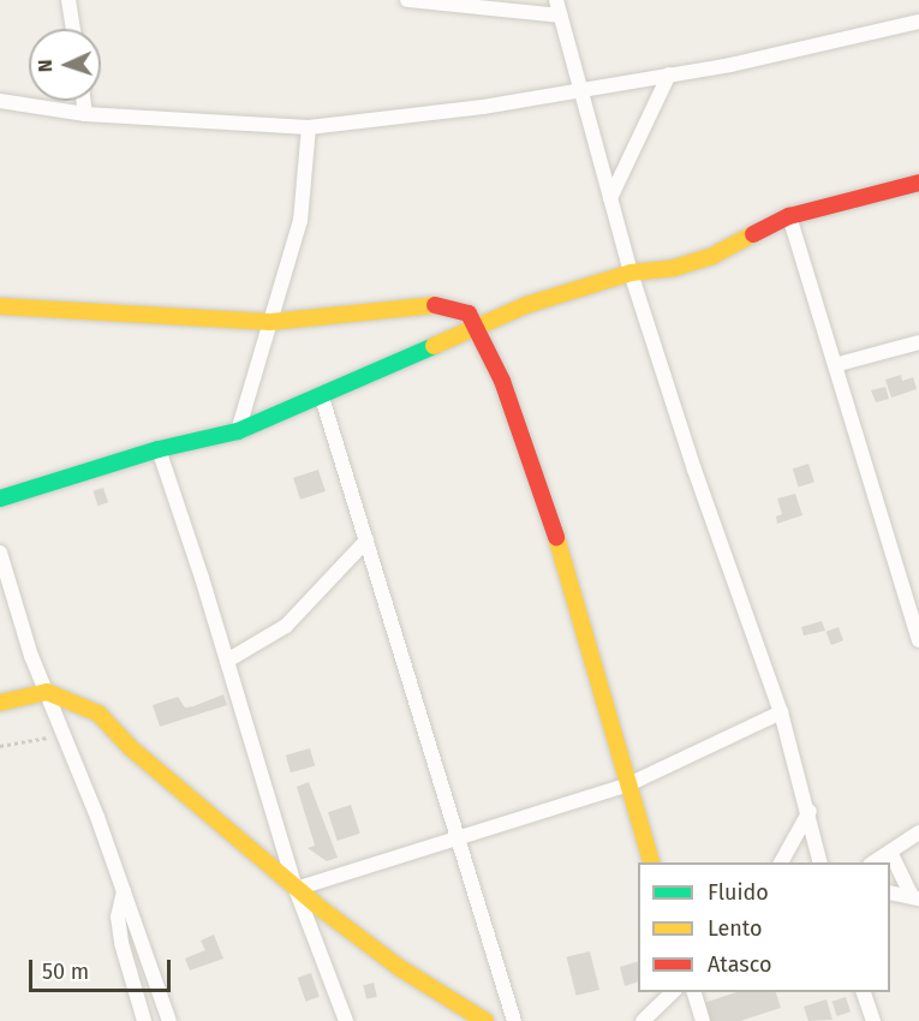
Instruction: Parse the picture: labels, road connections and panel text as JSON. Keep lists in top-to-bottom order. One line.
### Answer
{"legend":["Fluido","Lento","Atasco"],"scale_bar":"50 m","north":"left"}
